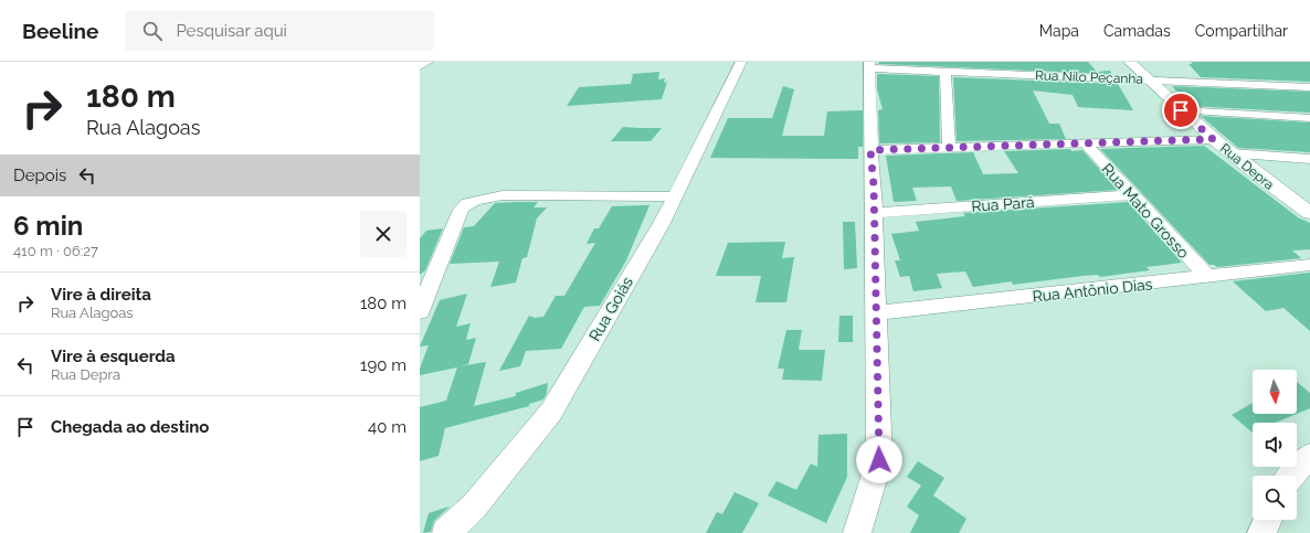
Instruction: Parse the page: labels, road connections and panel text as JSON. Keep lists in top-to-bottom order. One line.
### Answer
{"streets":{"street":["Rua Nilo Peçanha","Rua Depra","Rua Pará","Rua Mato Grosso","Rua Antônio Dias","Rua Goiás"]},"crossings":[["Rua Nilo Peçanha","Rua Depra"],["Rua Pará","Rua Mato Grosso"],["Rua Mato Grosso","Rua Antônio Dias"]],"north":"bottom","page":{"header":"Beeline","search":"Pesquisar aqui","nav":["Mapa","Camadas","Compartilhar"],"turn":["180 m","Rua Alagoas"],"then":"Depois","heading":["6 min","410 m · 06:27"],"list":[{"name":"Vire à direita","note":"Rua Alagoas","value":"180 m"},{"name":"Vire à esquerda","note":"Rua Depra","value":"190 m"},{"name":"Chegada ao destino","value":"40 m"}]}}
